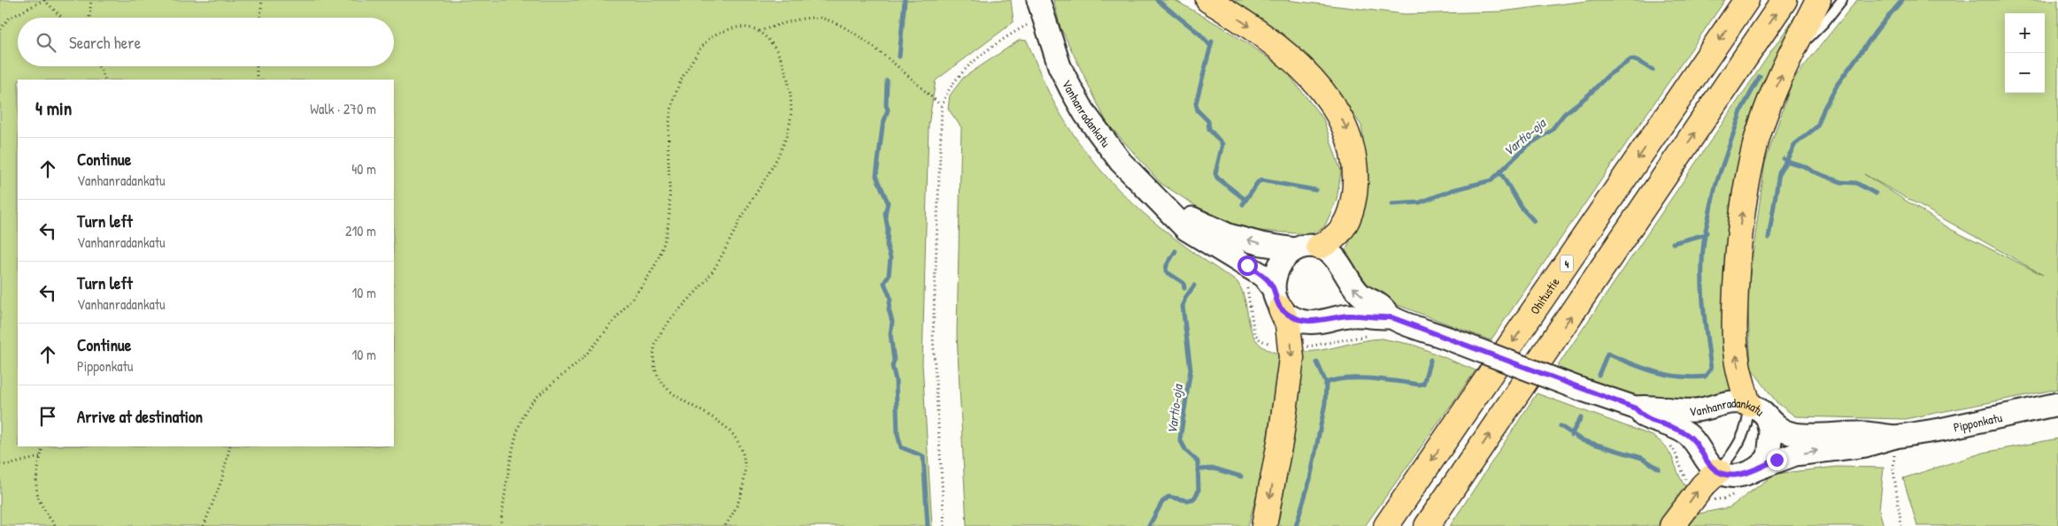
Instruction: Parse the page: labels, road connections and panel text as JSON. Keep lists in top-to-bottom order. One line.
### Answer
{"streets":{"highway":["4","Ohitustie"],"street":["Vanhanradankatu","Pipponkatu"]},"crossings":[["Vanhanradankatu","Pipponkatu"]],"water":["Vartio-oja"],"page":{"map_buttons":["+","−"],"search":"Search here","heading":["4 min","Walk · 270 m"],"list":[["Continue","Vanhanradankatu","40 m"],["Turn left","Vanhanradankatu","210 m"],["Turn left","Vanhanradankatu","10 m"],["Continue","Pipponkatu","10 m"],"Arrive at destination"]}}
